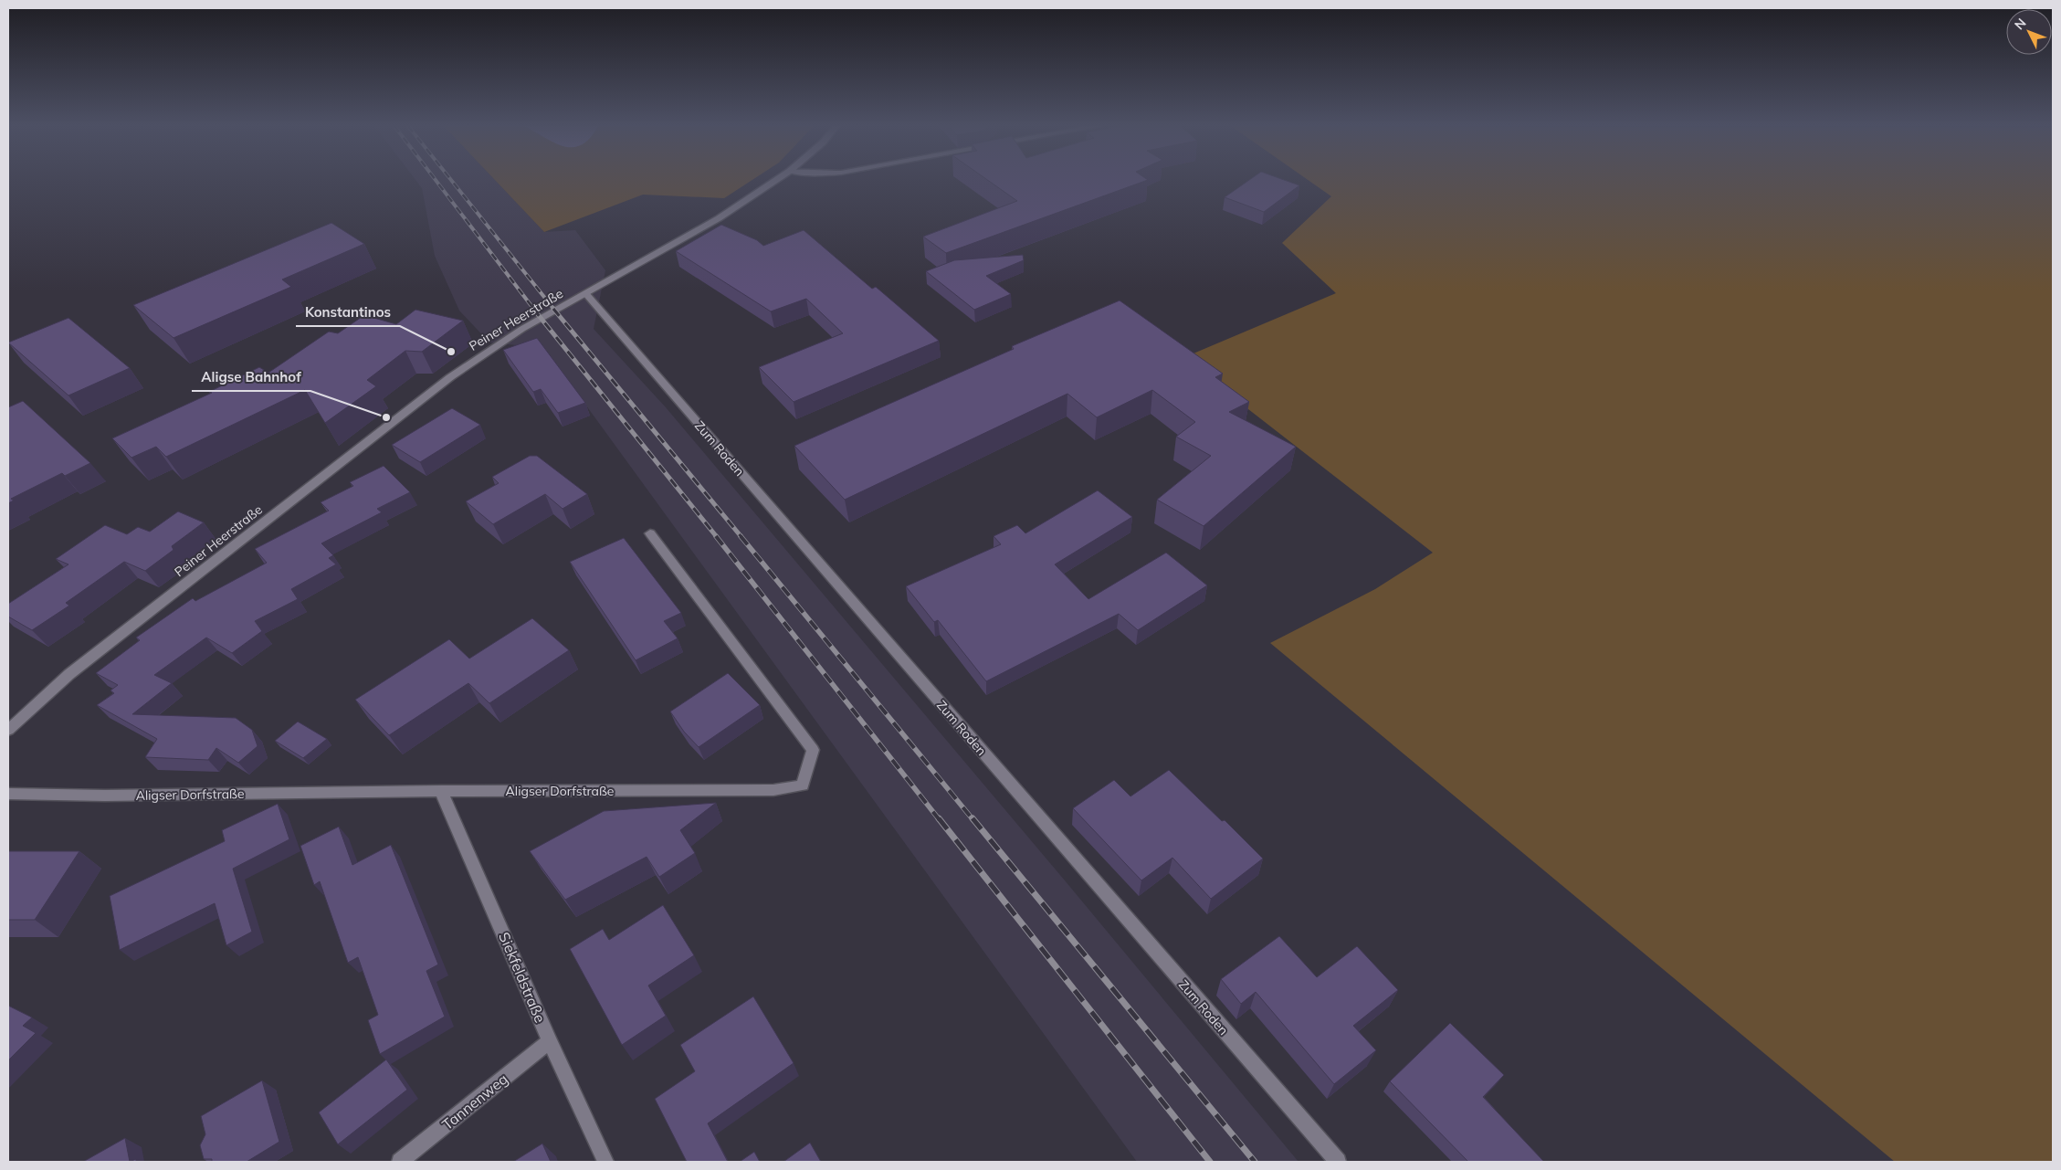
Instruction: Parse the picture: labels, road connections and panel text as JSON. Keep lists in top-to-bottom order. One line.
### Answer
{"streets":{"street":["Peiner Heerstraße","Zum Roden","Aligser Dorfstraße","Siekfeldstraße","Tannenweg"]},"crossings":[["Peiner Heerstraße","Zum Roden"],["Aligser Dorfstraße","Siekfeldstraße"],["Siekfeldstraße","Tannenweg"]],"places":["Konstantinos","Aligse Bahnhof"],"north":"top left"}
